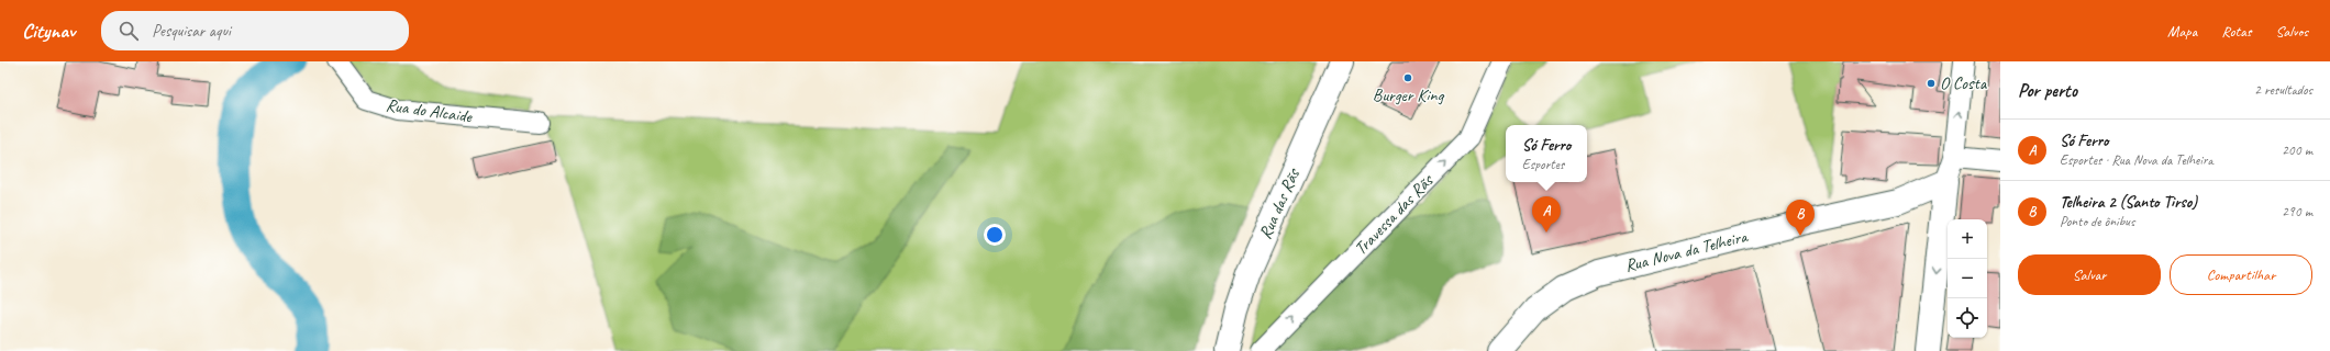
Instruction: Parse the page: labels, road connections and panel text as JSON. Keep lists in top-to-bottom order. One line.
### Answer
{"streets":{"street":["Rua do Alcaide","Rua das Rãs","Travessa das Rãs","Rua Nova da Telheira"]},"one_way":["Travessa das Rãs"],"places":["Burger King","O Costa"],"page":{"header":"Citynav","search":"Pesquisar aqui","nav":["Mapa","Rotas","Salvos"],"heading":["Por perto","2 resultados"],"list":[{"mark":"A","name":"Só Ferro","note":"Esportes · Rua Nova da Telheira","value":"200 m"},{"mark":"B","name":"Telheira 2 (Santo Tirso)","note":"Ponto de ônibus","value":"290 m"}],"popup":["Só Ferro","Esportes"],"pins":["A","B"],"map_buttons":["+","−"],"buttons":["Salvar","Compartilhar"]}}
